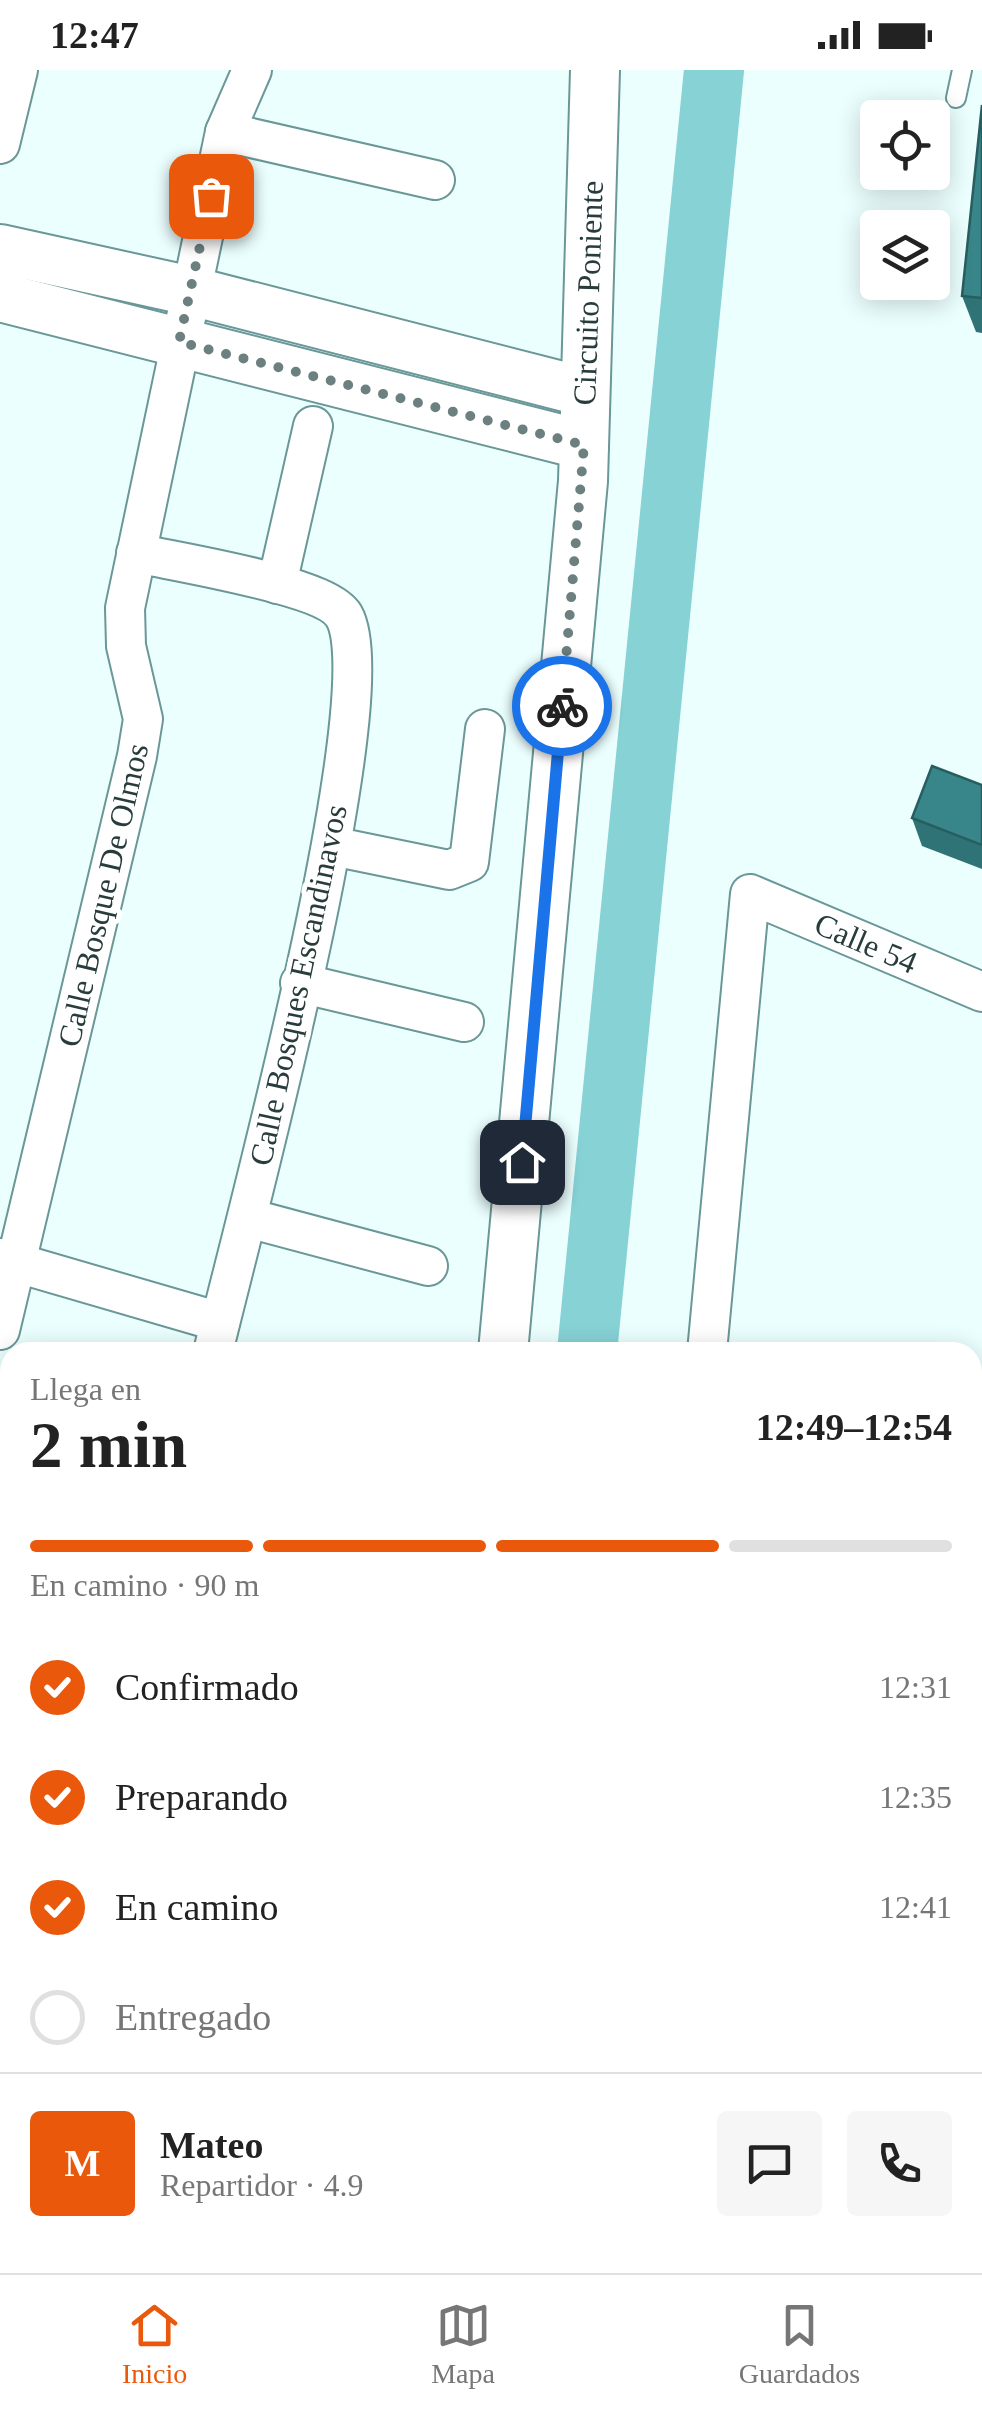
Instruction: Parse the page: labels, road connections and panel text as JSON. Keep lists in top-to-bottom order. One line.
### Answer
{"streets":{"street":["Circuito Poniente","Calle Bosque De Olmos","Calle 54","Calle Bosques Escandinavos"]},"page":{"status":"12:47","heading":["2 min","Llega en","12:49–12:54"],"panel":["Mateo","Repartidor · 4.9"],"bar":"En camino · 90 m","list":[["Confirmado","12:31"],["Preparando","12:35"],["En camino","12:41"],"Entregado"],"round":"M","tabs":["Inicio","Mapa","Guardados"]}}
